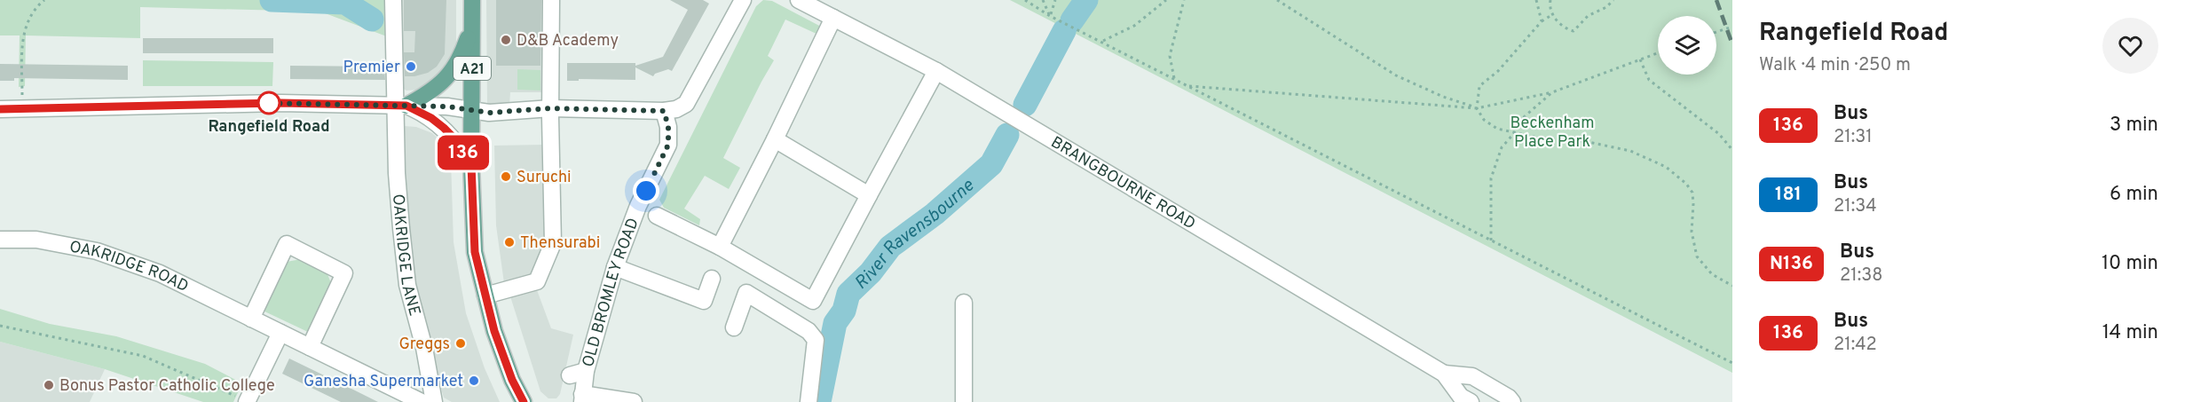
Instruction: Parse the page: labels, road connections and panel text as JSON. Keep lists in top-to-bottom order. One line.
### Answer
{"streets":{"main road":["A21"],"street":["BRANGBOURNE ROAD","OAKRIDGE LANE","OAKRIDGE ROAD","OLD BROMLEY ROAD"]},"water":["River Ravensbourne"],"parks":["Beckenham Place Park"],"places":["D&B Academy","Premier","Rangefield Road","Suruchi","Thensurabi","Greggs","Ganesha Supermarket","Bonus Pastor Catholic College"],"lines":["bus line 136"],"page":{"on_map":"136","heading":["Rangefield Road","Walk · 4 min · 250 m"],"list":[{"mark":"136","name":"Bus","note":"21:31","value":"3 min"},{"mark":"181","name":"Bus","note":"21:34","value":"6 min"},{"mark":"N136","name":"Bus","note":"21:38","value":"10 min"},{"mark":"136","name":"Bus","note":"21:42","value":"14 min"}]}}
